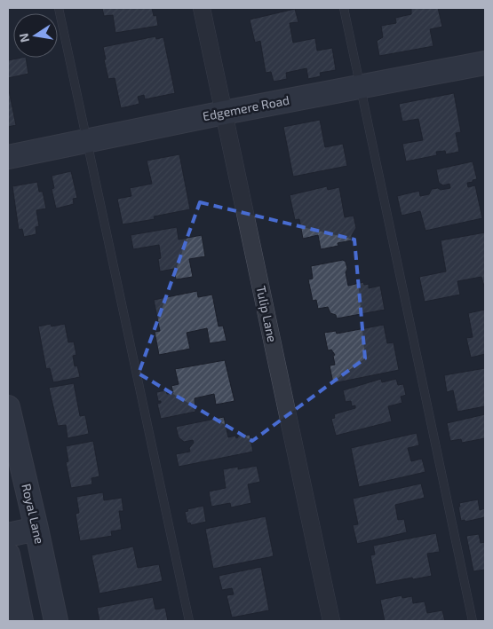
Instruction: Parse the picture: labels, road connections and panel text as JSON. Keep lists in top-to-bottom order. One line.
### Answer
{"streets":{"street":["Edgemere Road","Tulip Lane","Royal Lane"]},"crossings":[["Edgemere Road","Tulip Lane"]],"north":"left"}
